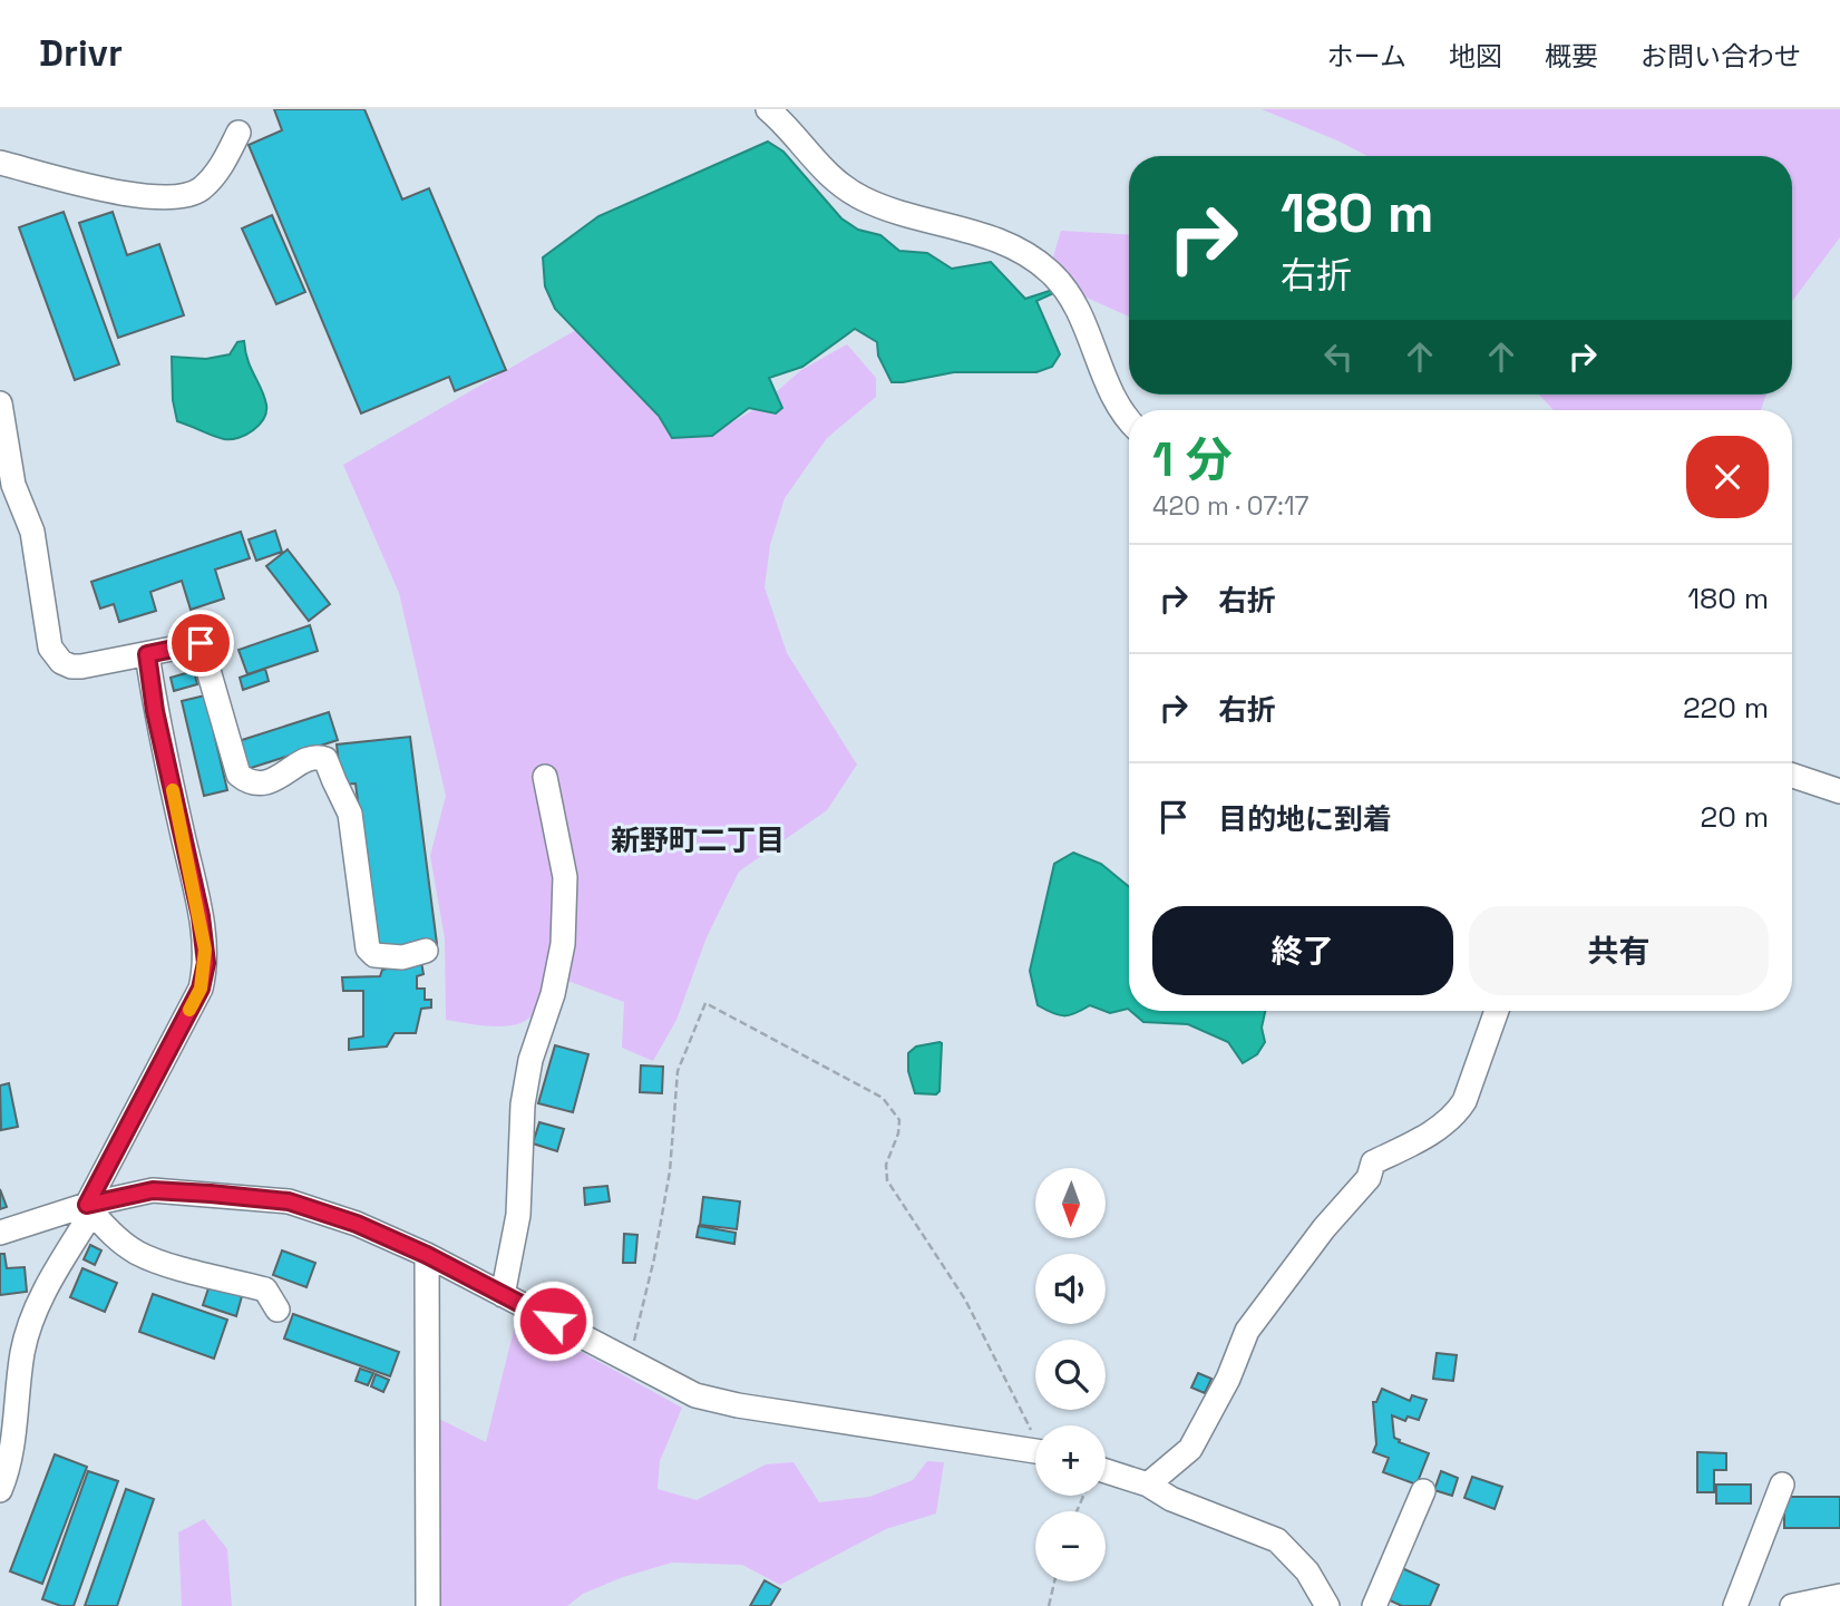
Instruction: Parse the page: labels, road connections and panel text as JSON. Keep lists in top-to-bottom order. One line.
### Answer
{"districts":["新野町二丁目"],"north":"bottom","page":{"header":"Drivr","nav":["ホーム","地図","概要","お問い合わせ"],"turn":["180 m","右折"],"heading":["1 分","420 m · 07:17"],"list":[{"name":"右折","value":"180 m"},{"name":"右折","value":"220 m"},{"name":"目的地に到着","value":"20 m"}],"buttons":["終了","共有"],"map_buttons":["+","−"]}}
